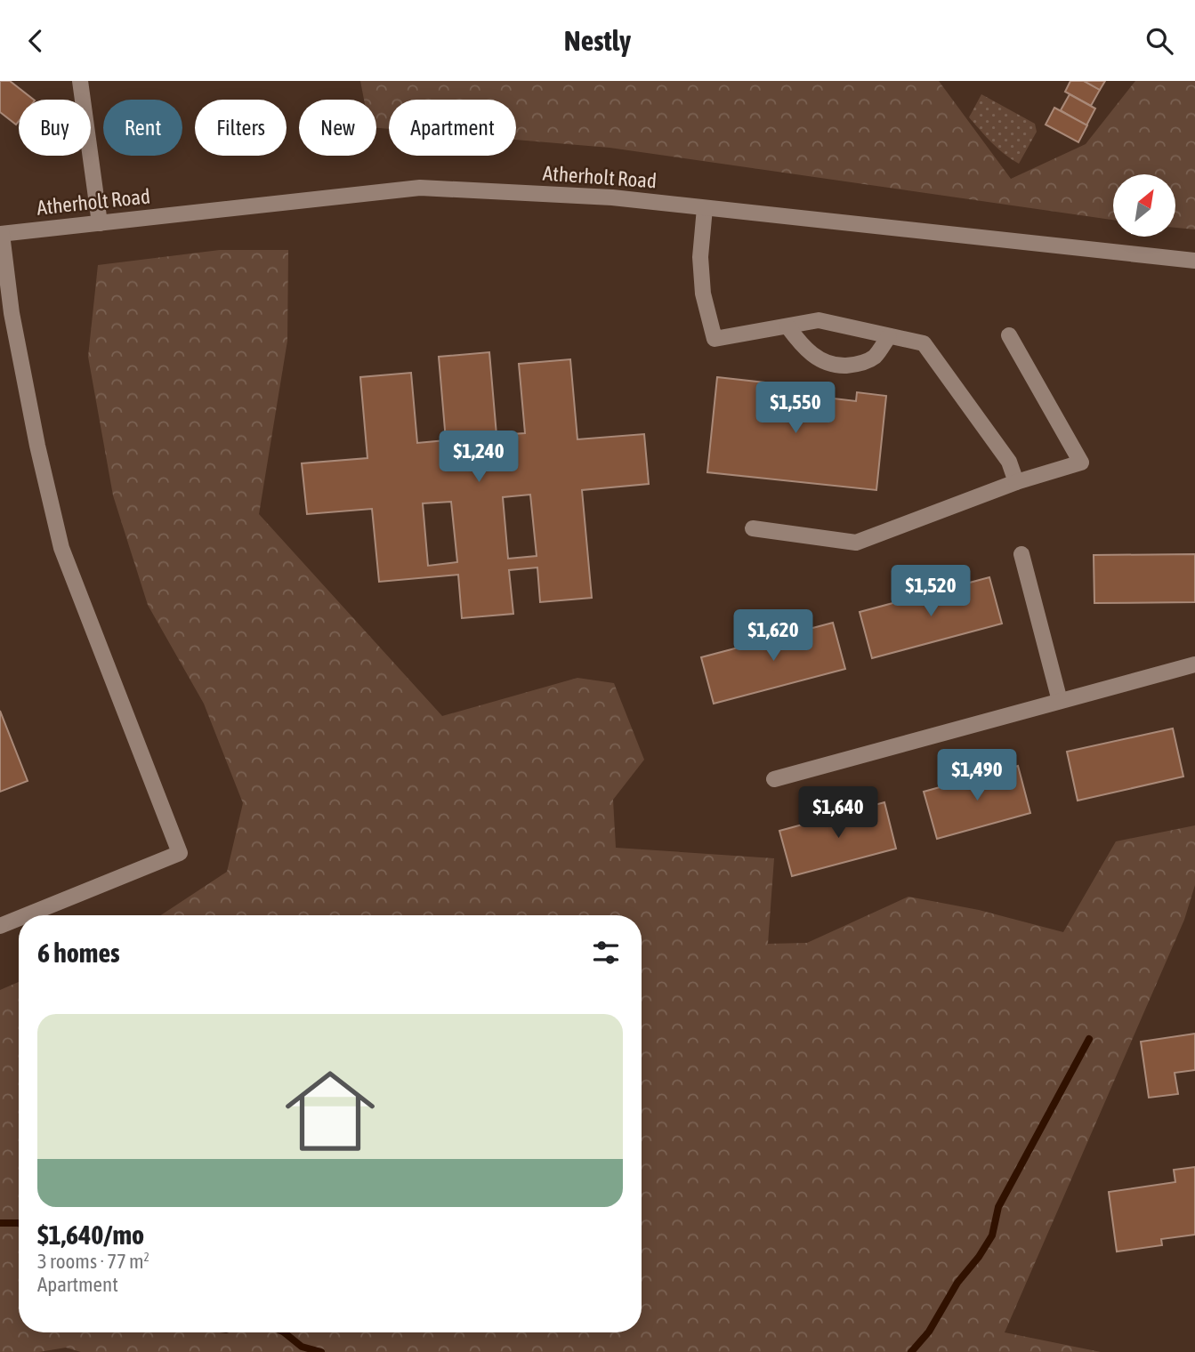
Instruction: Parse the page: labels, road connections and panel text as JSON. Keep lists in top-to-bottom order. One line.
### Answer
{"streets":{"street":["Atherholt Road"]},"north":"top right","page":{"header":"Nestly","chip":["Buy","Rent","Filters","New","Apartment"],"price":["$1,550","$1,240","$1,520","$1,620","$1,490","$1,640"],"heading":"6 homes","list":[{"name":"$1,640/mo","note":"3 rooms · 77 m² · Apartment"}]}}
